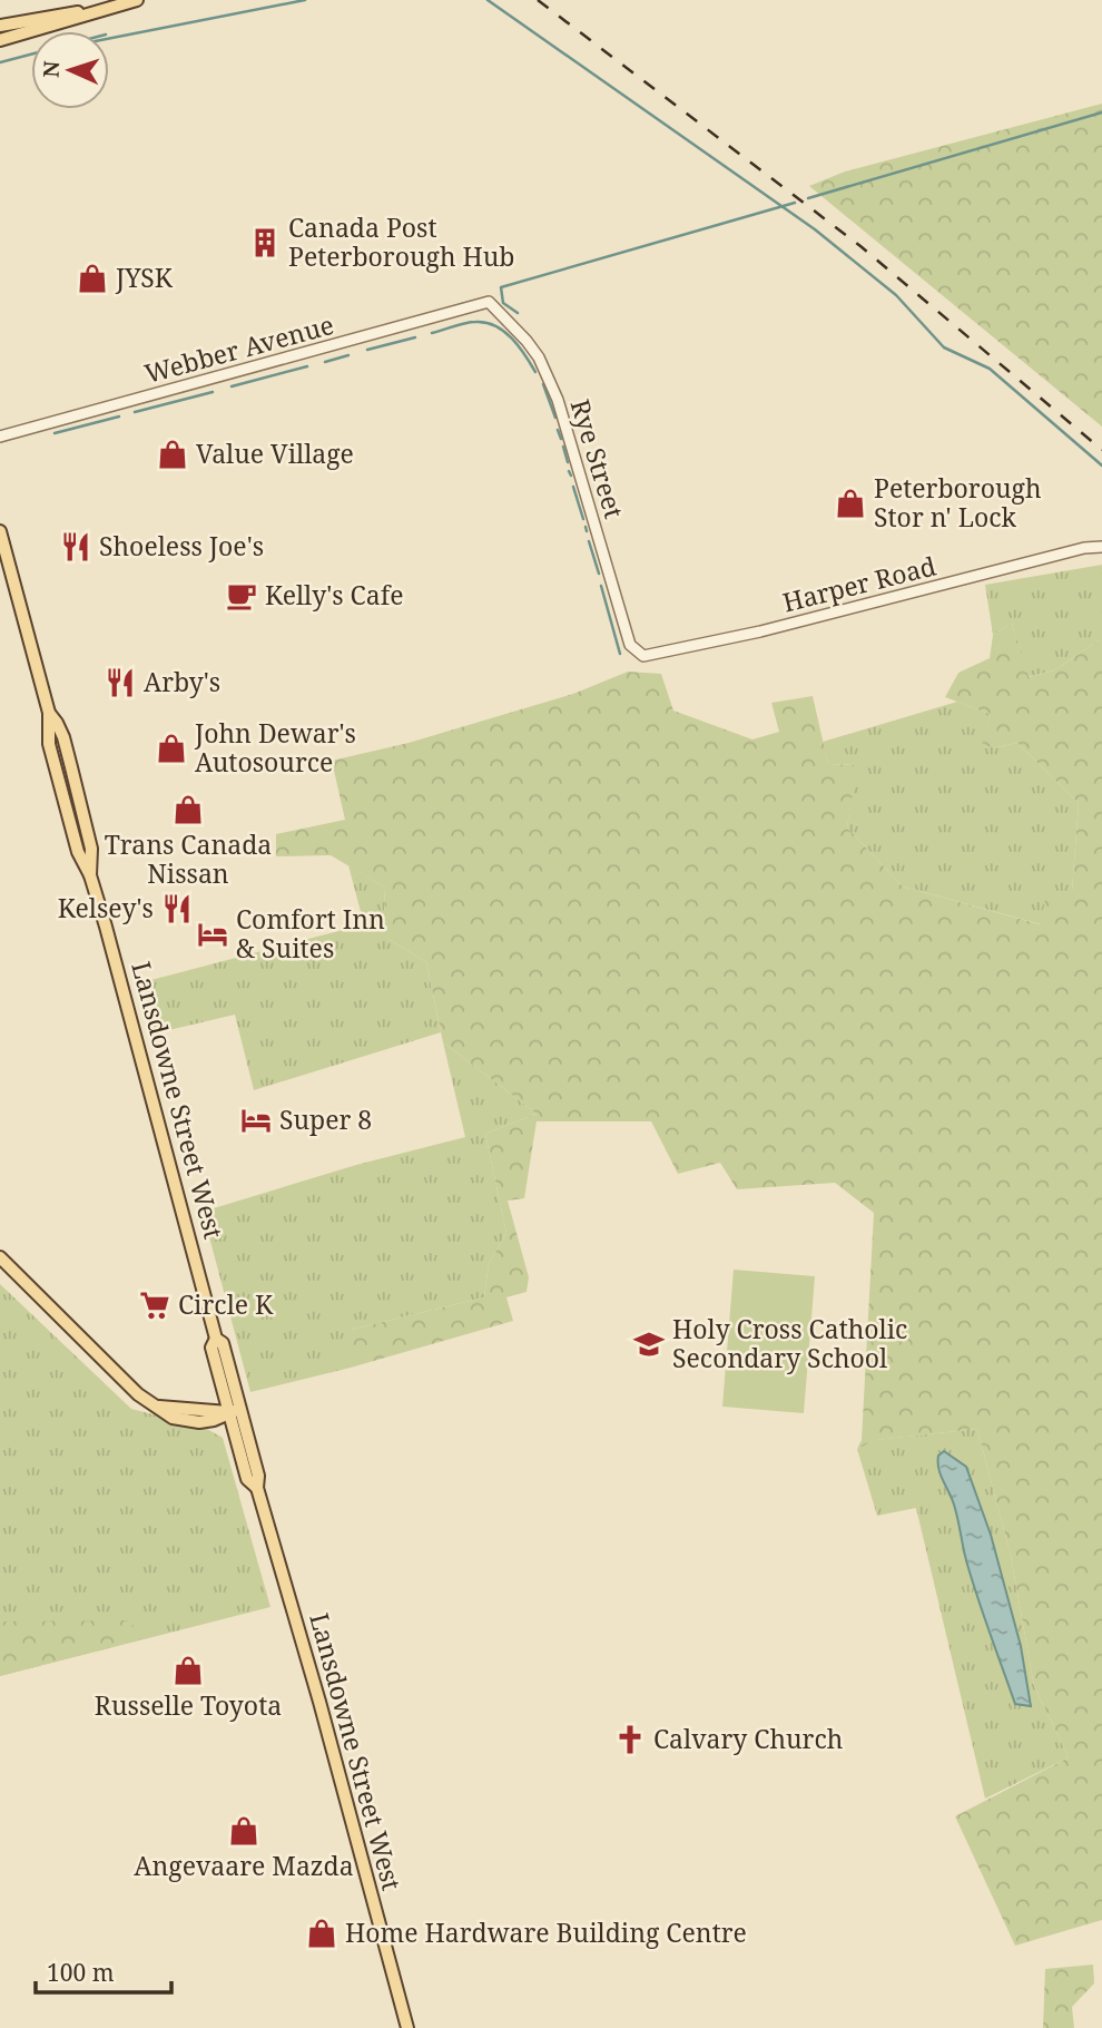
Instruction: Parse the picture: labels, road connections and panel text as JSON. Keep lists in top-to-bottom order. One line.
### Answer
{"streets":{"main road":["Lansdowne Street West"],"street":["Webber Avenue","Rye Street","Harper Road"]},"crossings":[["Webber Avenue","Rye Street"],["Rye Street","Harper Road"]],"places":{"building":["Canada Post Peterborough Hub"],"shop":["JYSK","Value Village","Peterborough Stor n' Lock","John Dewar's Autosource","Trans Canada Nissan","Russelle Toyota","Angevaare Mazda","Home Hardware Building Centre"],"restaurant":["Shoeless Joe's","Arby's","Kelsey's"],"cafe":["Kelly's Cafe"],"hotel":["Comfort Inn & Suites","Super 8"],"supermarket":["Circle K"],"school or university":["Holy Cross Catholic Secondary School"],"church":["Calvary Church"]},"scale_bar":"100 m","north":"left"}
